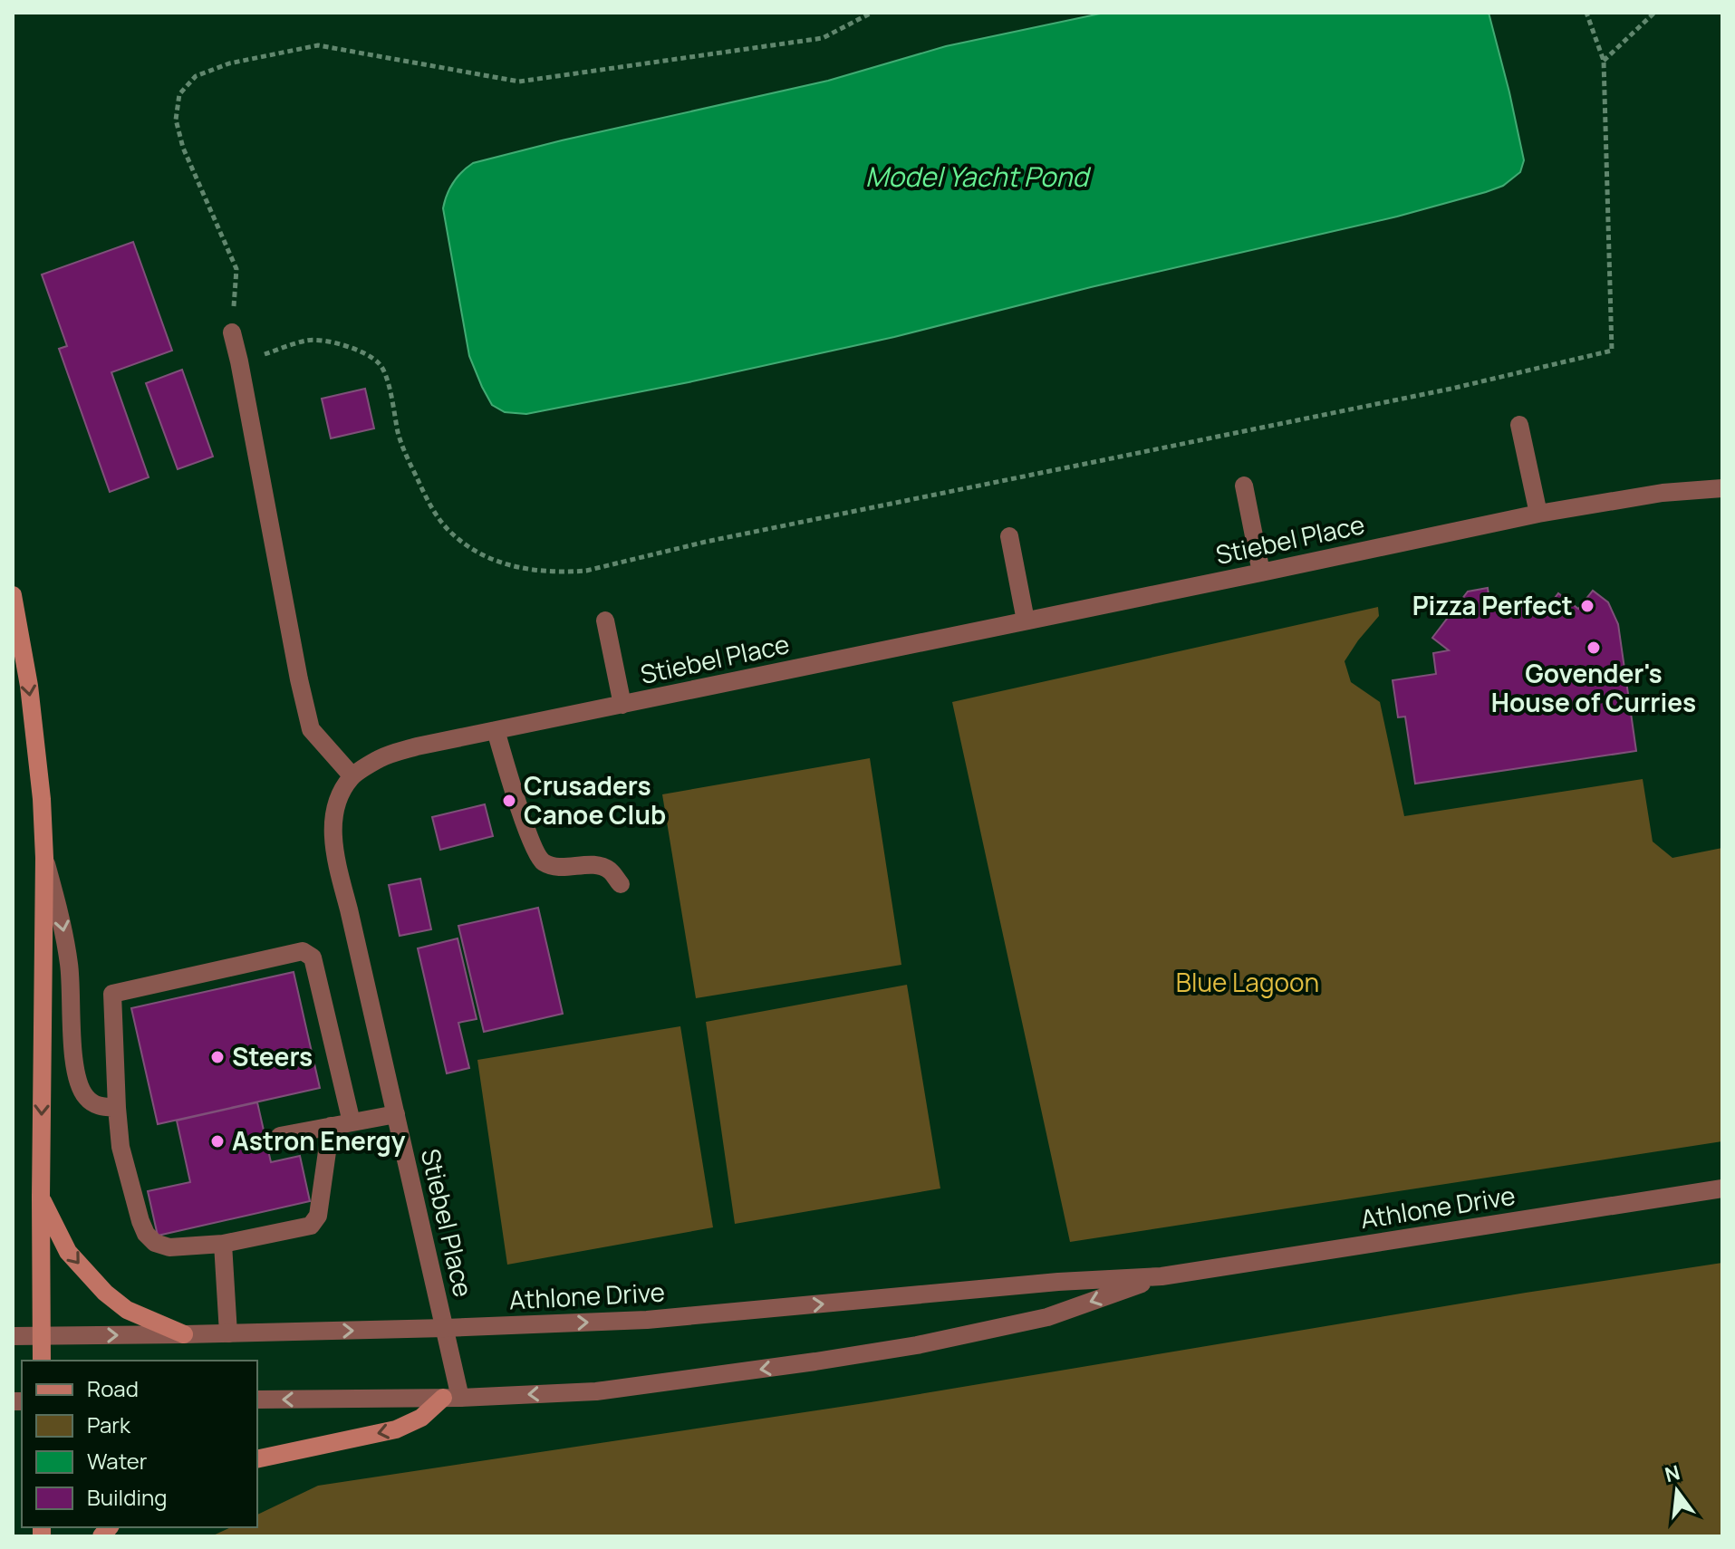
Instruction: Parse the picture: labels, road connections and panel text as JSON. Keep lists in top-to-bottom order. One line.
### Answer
{"streets":{"street":["Stiebel Place","Athlone Drive"]},"crossings":[["Stiebel Place","Athlone Drive"]],"water":["Model Yacht Pond"],"parks":["Blue Lagoon"],"places":["Pizza Perfect","Govender's House of Curries","Crusaders Canoe Club","Steers","Astron Energy"],"legend":["Road","Park","Water","Building"],"north":"top"}
